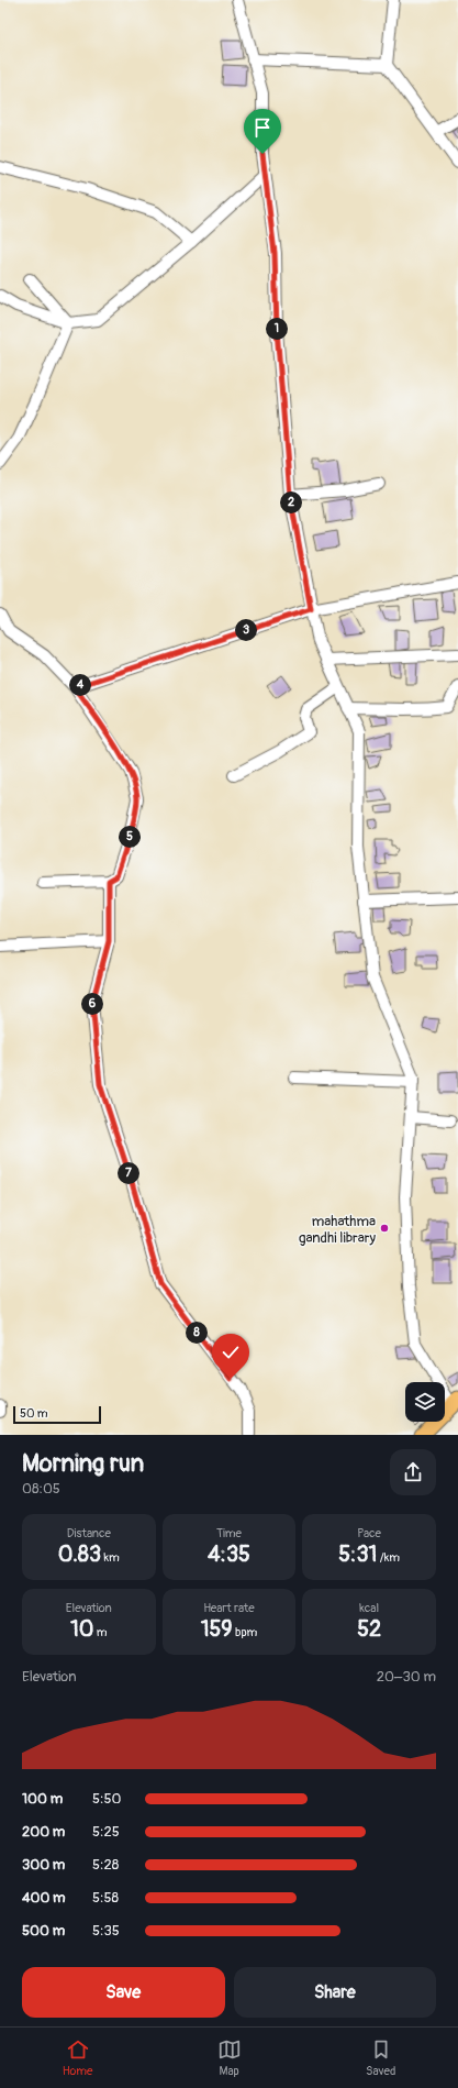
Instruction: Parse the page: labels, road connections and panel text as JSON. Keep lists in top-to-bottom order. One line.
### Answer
{"places":["mahathma gandhi library"],"scale_bar":"50 m","page":{"pins":["1","2","3","4","5","6","7","8"],"scale":"50 m","heading":["Morning run","08:05"],"stats":[["Distance","0.83 km"],["Time","4:35"],["Pace","5:31 /km"],["Elevation","10 m"],["Heart rate","159 bpm"],["kcal","52"]],"chart":["Elevation","20–30 m"],"list":[{"name":"100 m","note":"5:50"},{"name":"200 m","note":"5:25"},{"name":"300 m","note":"5:28"},{"name":"400 m","note":"5:58"},{"name":"500 m","note":"5:35"}],"buttons":["Save","Share"],"tabs":["Home","Map","Saved"]}}
